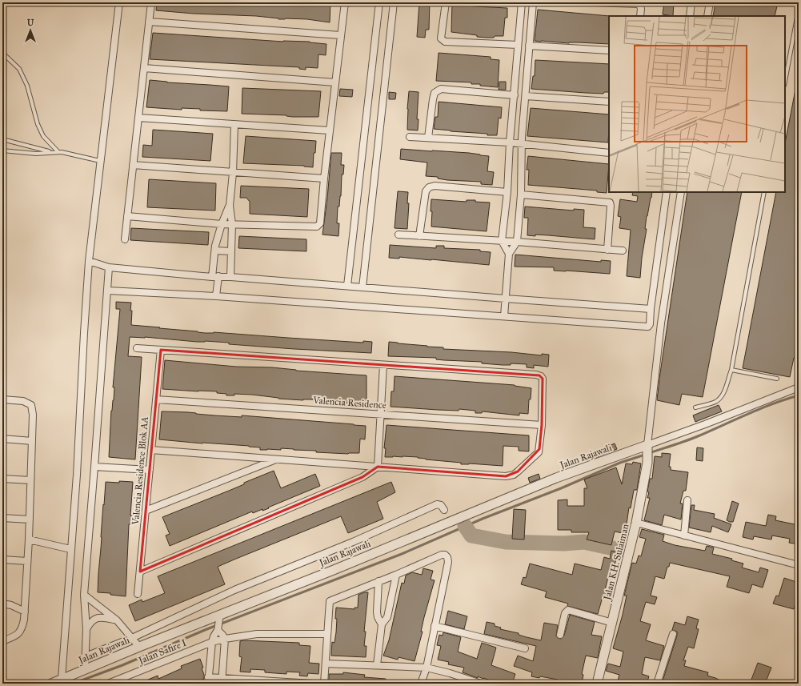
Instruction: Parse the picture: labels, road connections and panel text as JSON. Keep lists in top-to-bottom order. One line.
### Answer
{"streets":{"street":["Valencia Residence","Jalan Rajawali","Valencia Residence Blok AA","Jalan KH. Sulaiman","Jalan Safire I"]},"crossings":[["Valencia Residence","Valencia Residence Blok AA"],["Jalan Rajawali","Jalan KH. Sulaiman"]],"north":"top"}
